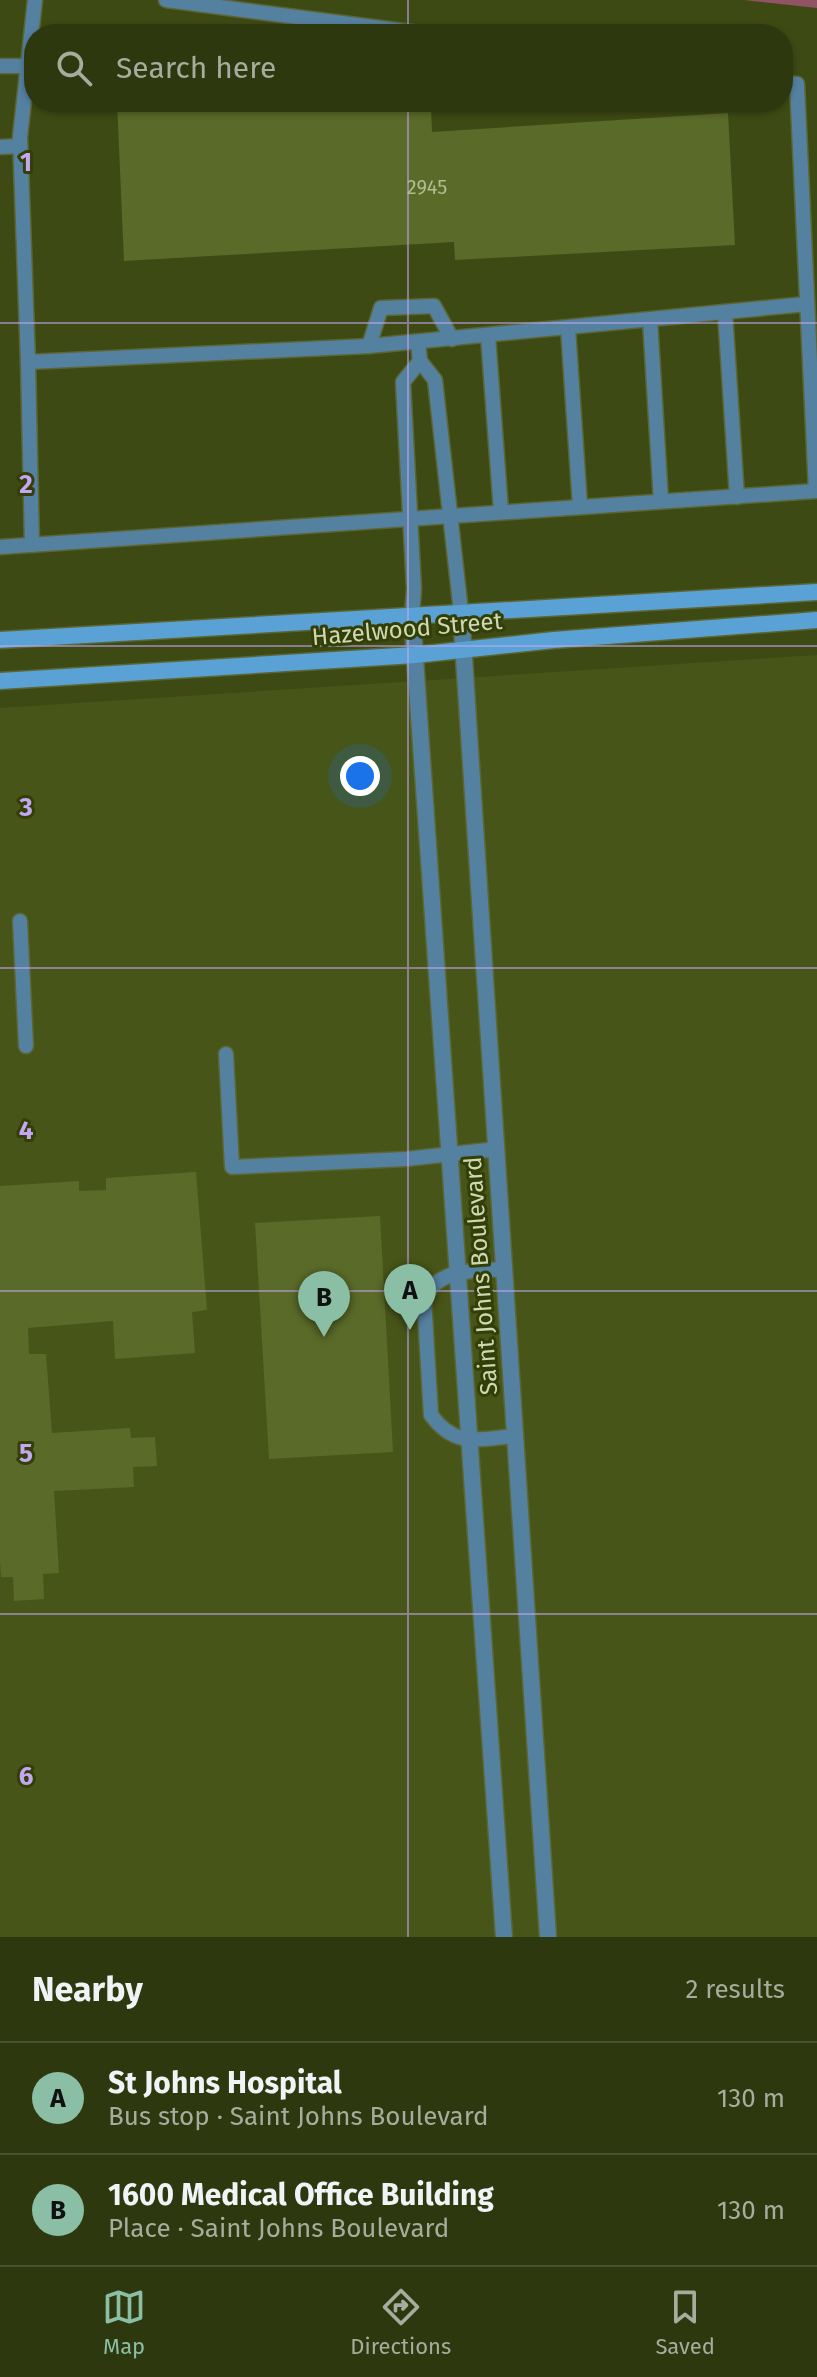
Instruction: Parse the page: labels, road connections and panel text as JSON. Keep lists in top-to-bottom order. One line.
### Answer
{"streets":{"street":["Hazelwood Street","Saint Johns Boulevard"]},"crossings":[["Hazelwood Street","Saint Johns Boulevard"]],"house_numbers":["2945"],"page":{"search":"Search here","pins":["A","B"],"heading":["Nearby","2 results"],"list":[{"mark":"A","name":"St Johns Hospital","note":"Bus stop · Saint Johns Boulevard","value":"130 m"},{"mark":"B","name":"1600 Medical Office Building","note":"Place · Saint Johns Boulevard","value":"130 m"}],"nav":["Map","Directions","Saved"]},"grid":{"rows":["1","2","3","4","5","6"]}}
